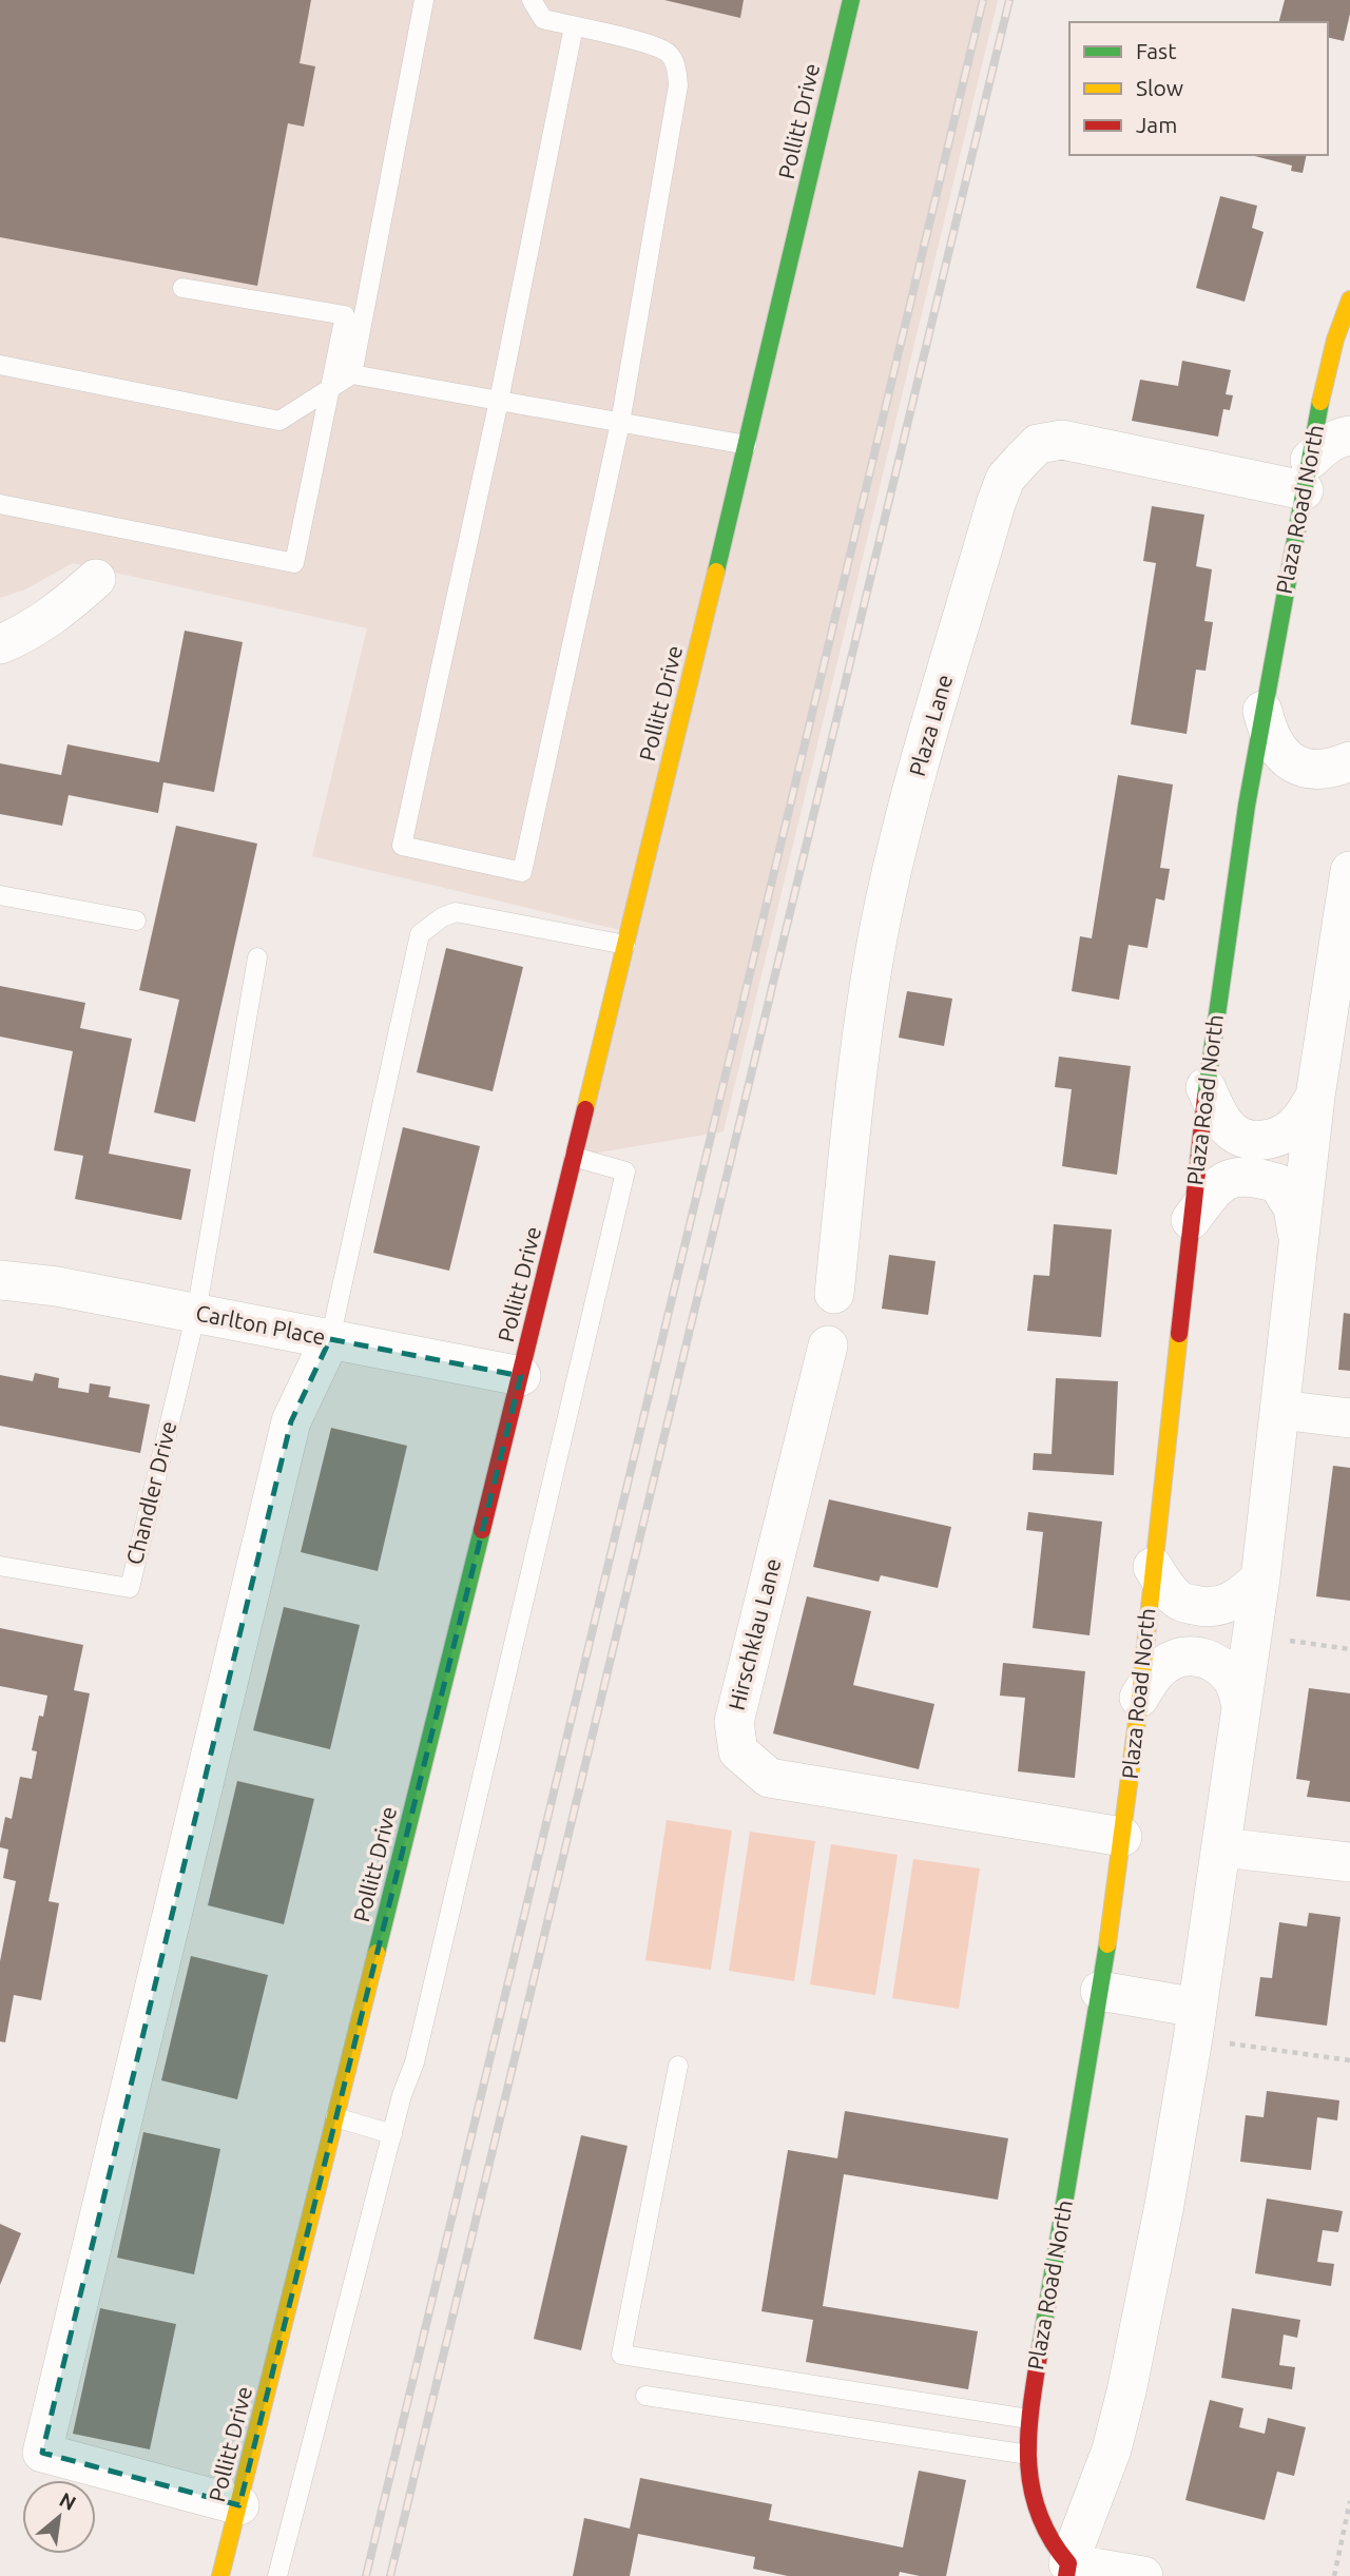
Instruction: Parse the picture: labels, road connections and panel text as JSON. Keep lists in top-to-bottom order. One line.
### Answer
{"streets":{"street":["Pollitt Drive","Plaza Road North","Plaza Lane","Carlton Place","Hirschklau Lane"],"lane":["Chandler Drive"]},"crossings":[["Pollitt Drive","Carlton Place"],["Plaza Road North","Plaza Lane"],["Plaza Road North","Hirschklau Lane"],["Carlton Place","Chandler Drive"]],"legend":["Fast","Slow","Jam"],"north":"top right"}
